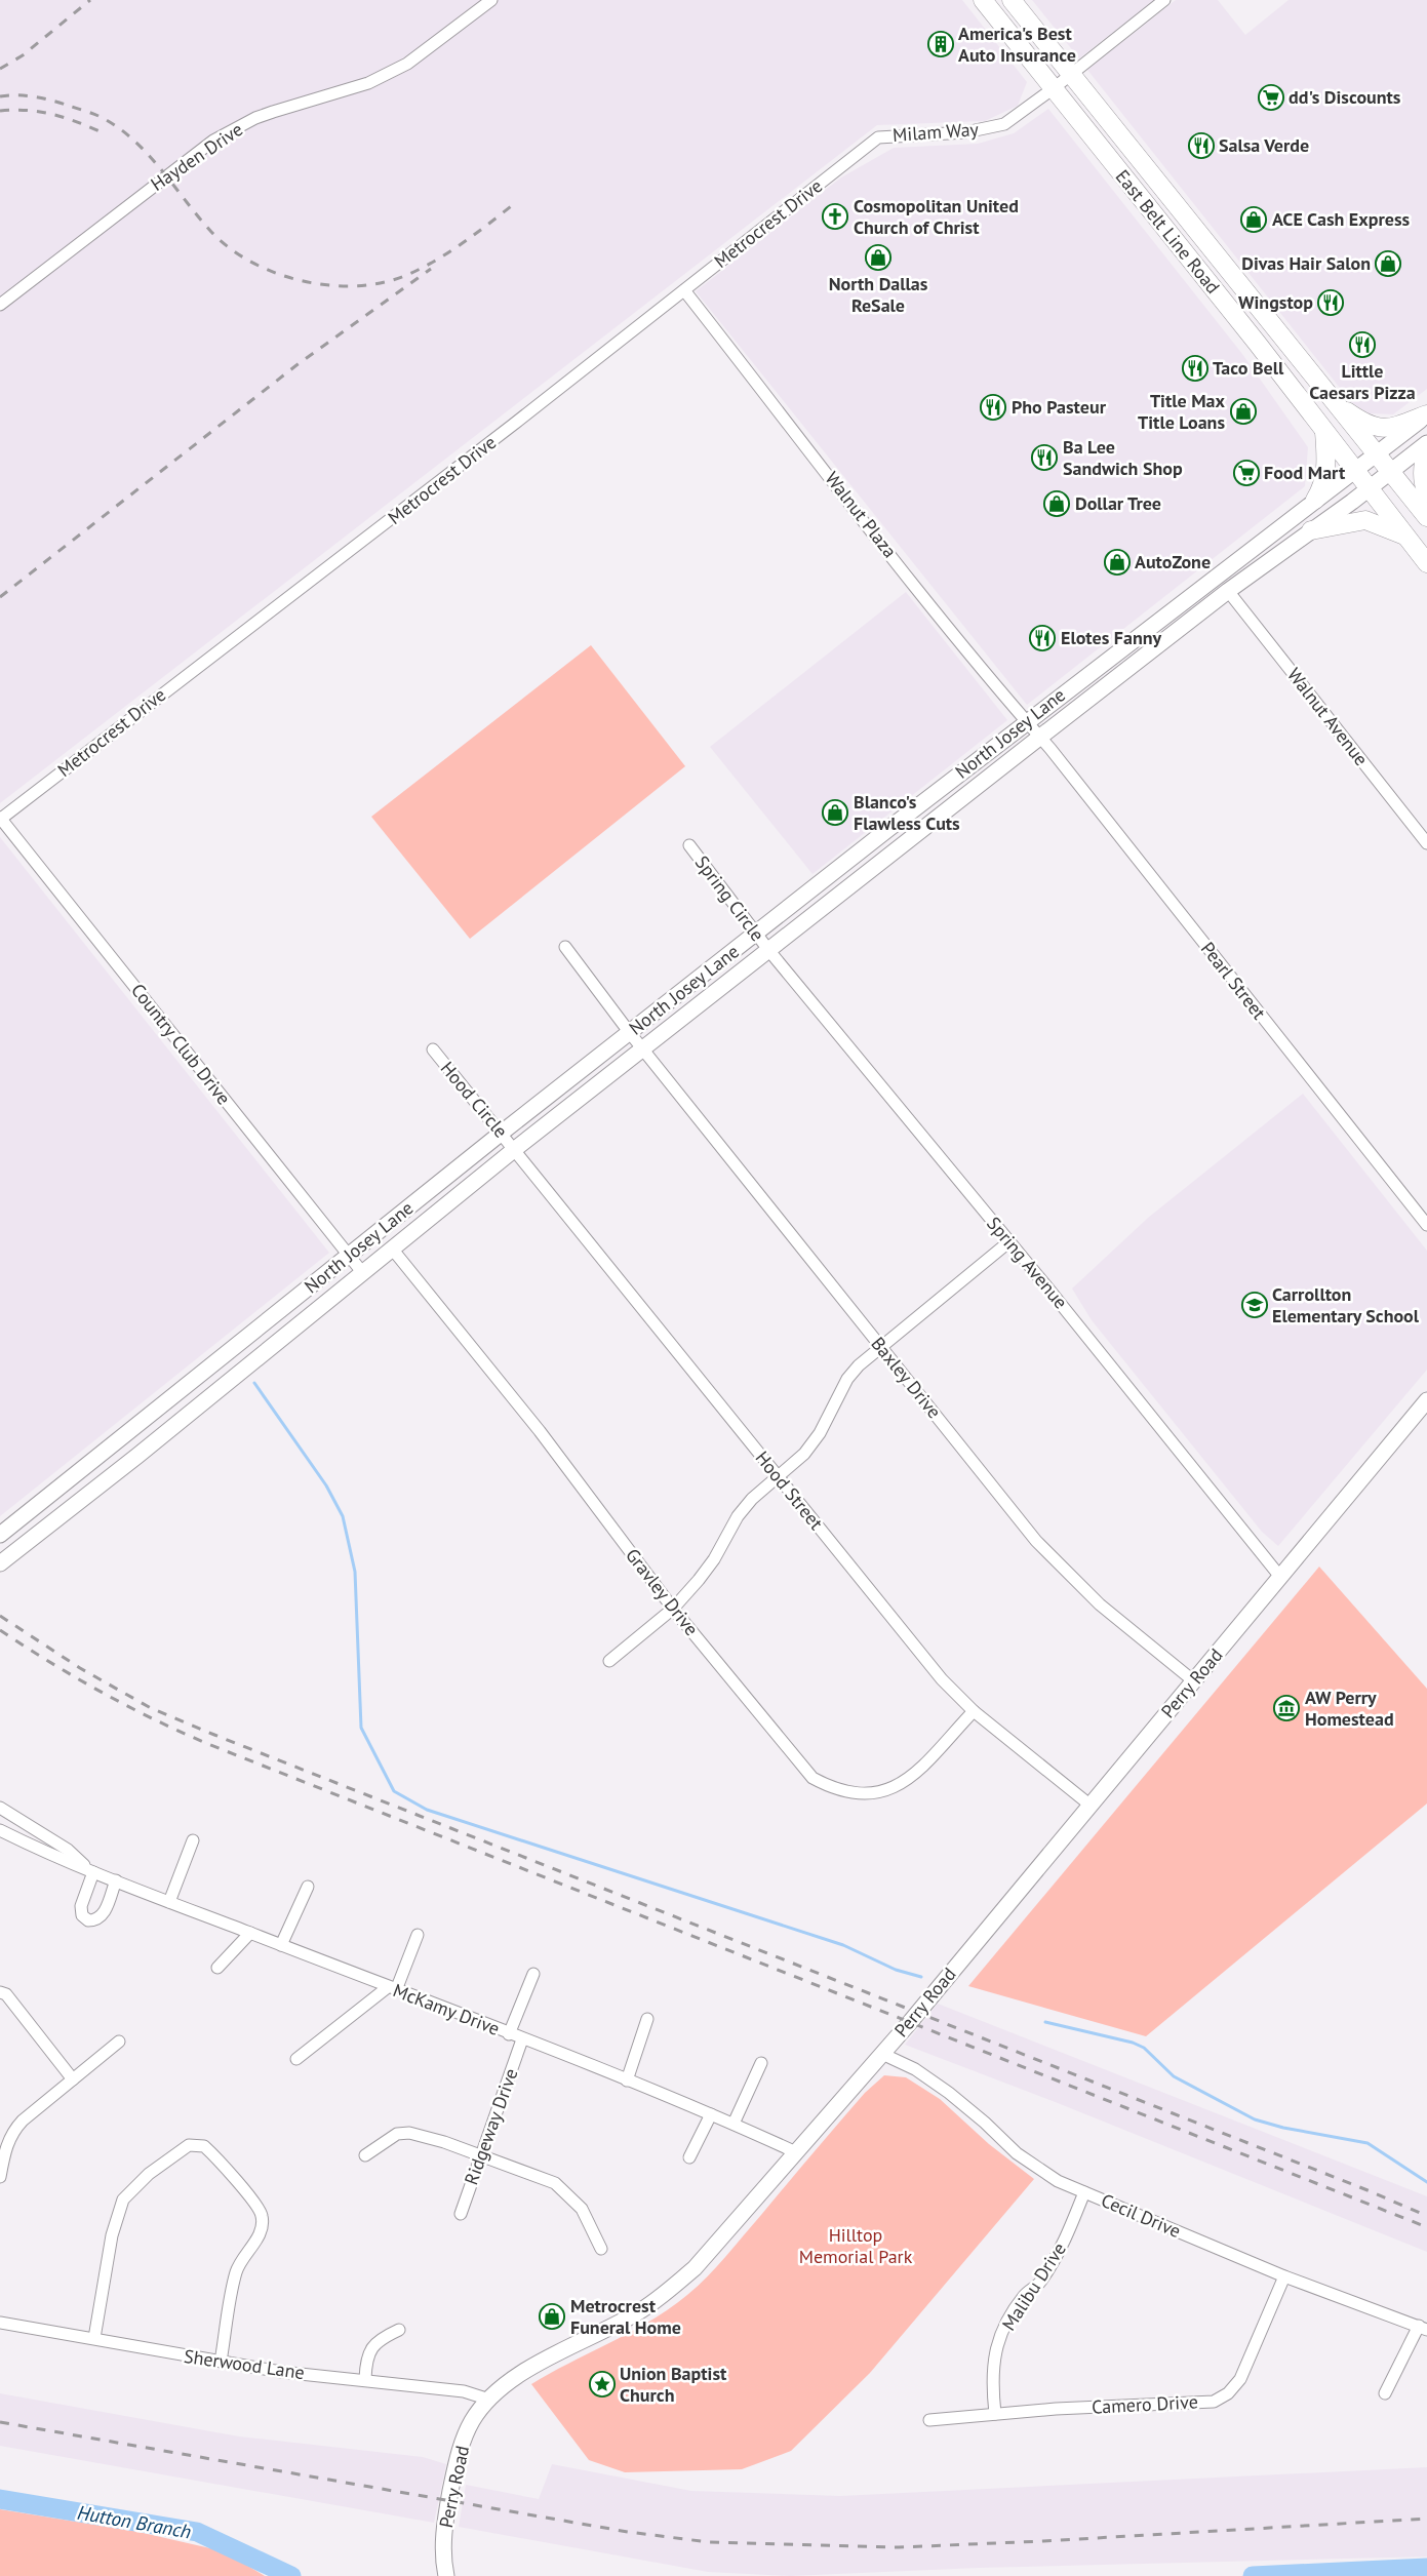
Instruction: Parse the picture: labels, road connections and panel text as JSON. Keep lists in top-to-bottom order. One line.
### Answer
{"streets":{"main road":["East Belt Line Road","North Josey Lane","Perry Road"],"street":["Milam Way","Hayden Drive","Metrocrest Drive","Walnut Plaza","Walnut Avenue","Spring Circle","Pearl Street","Country Club Drive","Hood Circle","Spring Avenue","Baxley Drive","Hood Street","Gravley Drive","McKamy Drive","Ridgeway Drive","Cecil Drive","Malibu Drive","Sherwood Lane","Camero Drive"]},"crossings":[["Milam Way","Metrocrest Drive"],["Milam Way","East Belt Line Road"],["Metrocrest Drive","Walnut Plaza"],["Metrocrest Drive","Country Club Drive"],["East Belt Line Road","North Josey Lane"],["Walnut Plaza","North Josey Lane"],["Walnut Plaza","Pearl Street"],["Walnut Avenue","North Josey Lane"],["North Josey Lane","Spring Circle"],["North Josey Lane","Pearl Street"],["North Josey Lane","Country Club Drive"],["North Josey Lane","Hood Circle"],["North Josey Lane","Spring Avenue"],["North Josey Lane","Baxley Drive"],["North Josey Lane","Hood Street"],["North Josey Lane","Gravley Drive"],["Spring Circle","Spring Avenue"],["Hood Circle","Hood Street"],["Spring Avenue","Perry Road"],["Baxley Drive","Perry Road"],["Hood Street","Gravley Drive"],["Hood Street","Perry Road"],["Perry Road","McKamy Drive"],["Perry Road","Cecil Drive"],["Perry Road","Sherwood Lane"],["McKamy Drive","Ridgeway Drive"],["Cecil Drive","Malibu Drive"],["Cecil Drive","Camero Drive"],["Malibu Drive","Camero Drive"]],"water":["Hutton Branch"],"parks":["Hilltop Memorial Park"],"places":{"building":["America's Best Auto Insurance"],"supermarket":["dd's Discounts","Food Mart"],"restaurant":["Salsa Verde","Wingstop","Little Caesars Pizza","Taco Bell","Pho Pasteur","Ba Lee Sandwich Shop","Elotes Fanny"],"church":["Cosmopolitan United Church of Christ"],"shop":["ACE Cash Express","North Dallas ReSale","Divas Hair Salon","Title Max Title Loans","Dollar Tree","AutoZone","Blanco's Flawless Cuts","Metrocrest Funeral Home"],"school or university":["Carrollton Elementary School"],"museum":["AW Perry Homestead"],"place":["Union Baptist Church"]}}
